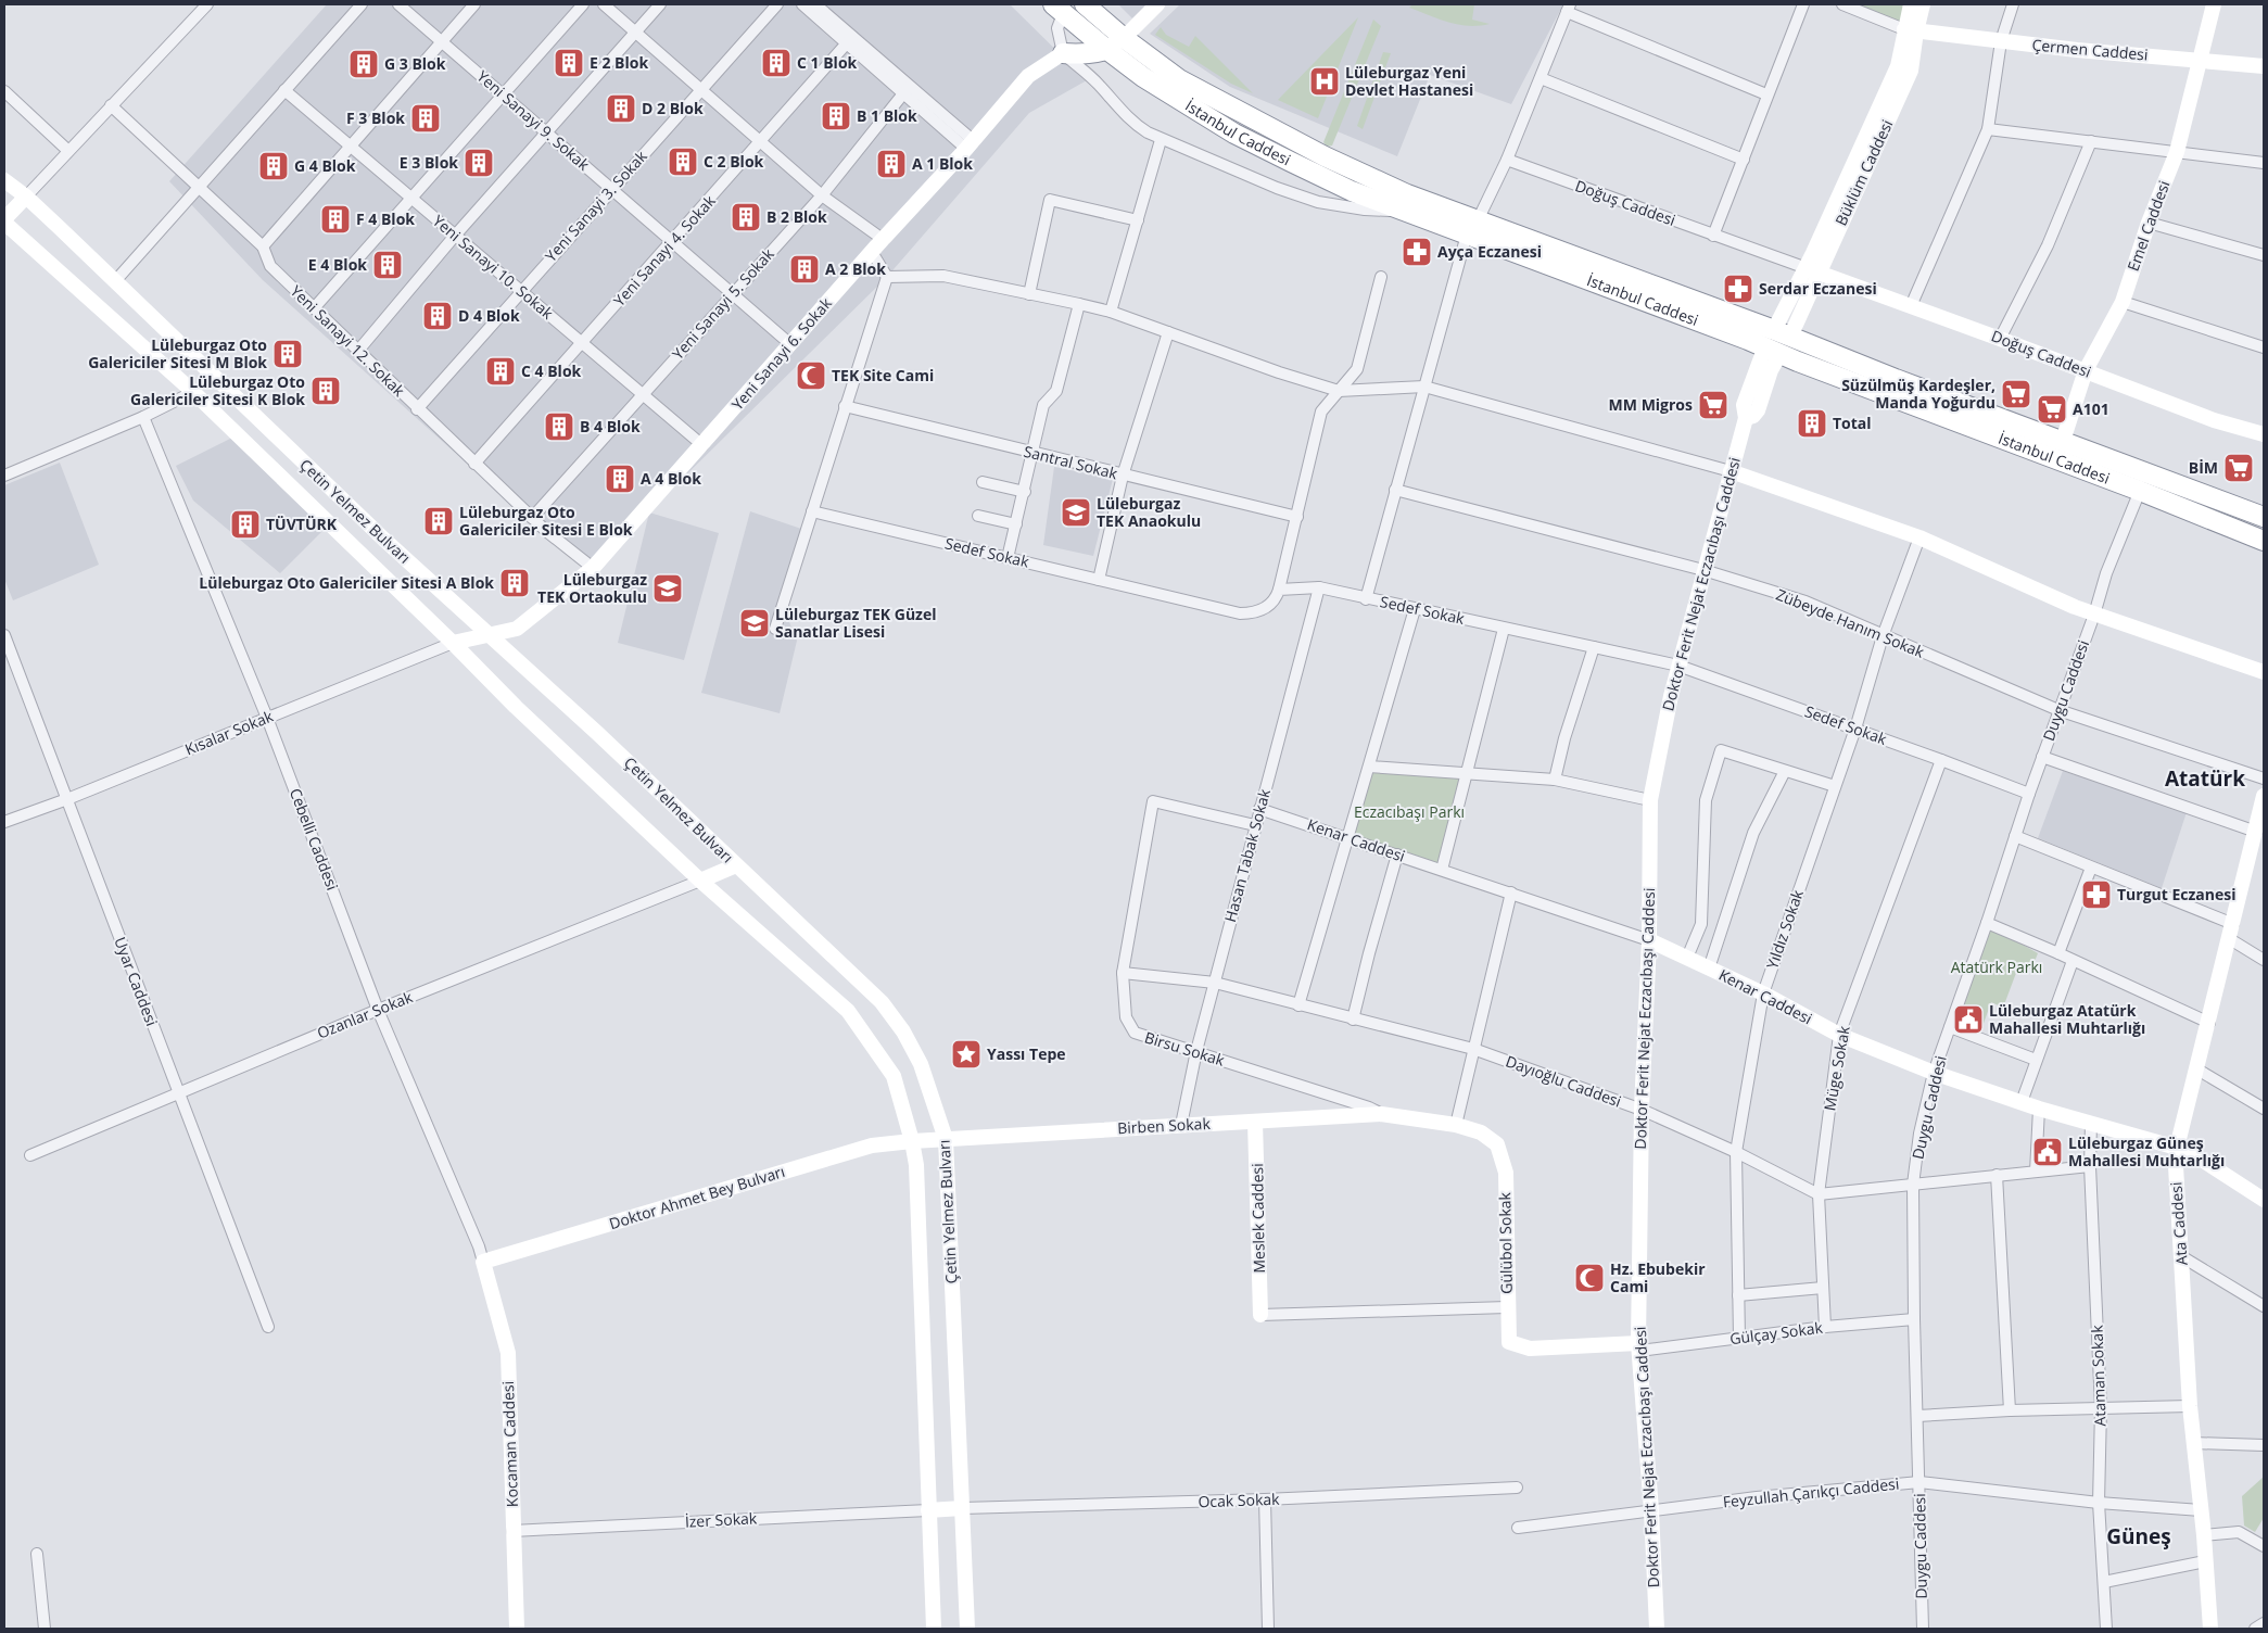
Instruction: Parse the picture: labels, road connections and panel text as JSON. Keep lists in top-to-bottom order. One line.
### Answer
{"streets":{"highway":["İstanbul Caddesi"],"street":["Çermen Caddesi","Yeni Sanayi 9. Sokak","Büklüm Caddesi","Doğuş Caddesi","Yeni Sanayi 3. Sokak","Emel Caddesi","Yeni Sanayi 4. Sokak","Yeni Sanayi 10. Sokak","Yeni Sanayi 5. Sokak","Yeni Sanayi 12. Sokak","Yeni Sanayi 6. Sokak","Santral Sokak","Çetin Yelmez Bulvarı","Sedef Sokak","Doktor Ferit Nejat Eczacıbaşı Caddesi","Zübeyde Hanım Sokak","Duygu Caddesi","Kısalar Sokak","Cebelli Caddesi","Kenar Caddesi","Hasan Tabak Sokak","Yıldız Sokak","Uyar Caddesi","Ozanlar Sokak","Birsu Sokak","Müge Sokak","Dayıoğlu Caddesi","Birben Sokak","Doktor Ahmet Bey Bulvarı","Meslek Caddesi","Ata Caddesi","Gülübol Sokak","Gülçay Sokak","Ataman Sokak","Kocaman Caddesi","Feyzullah Çarıkçı Caddesi","Ocak Sokak","İzer Sokak"]},"crossings":[["Çermen Caddesi","Büklüm Caddesi"],["Çermen Caddesi","Emel Caddesi"],["Yeni Sanayi 9. Sokak","Yeni Sanayi 3. Sokak"],["Yeni Sanayi 9. Sokak","Yeni Sanayi 4. Sokak"],["Yeni Sanayi 9. Sokak","Yeni Sanayi 5. Sokak"],["Yeni Sanayi 9. Sokak","Yeni Sanayi 6. Sokak"],["İstanbul Caddesi","Büklüm Caddesi"],["İstanbul Caddesi","Emel Caddesi"],["İstanbul Caddesi","Doktor Ferit Nejat Eczacıbaşı Caddesi"],["İstanbul Caddesi","Duygu Caddesi"],["Büklüm Caddesi","Doğuş Caddesi"],["Büklüm Caddesi","Doktor Ferit Nejat Eczacıbaşı Caddesi"],["Doğuş Caddesi","Emel Caddesi"],["Yeni Sanayi 3. Sokak","Yeni Sanayi 10. Sokak"],["Yeni Sanayi 3. Sokak","Yeni Sanayi 12. Sokak"],["Yeni Sanayi 4. Sokak","Yeni Sanayi 10. Sokak"],["Yeni Sanayi 4. Sokak","Yeni Sanayi 12. Sokak"],["Yeni Sanayi 10. Sokak","Yeni Sanayi 5. Sokak"],["Yeni Sanayi 10. Sokak","Yeni Sanayi 6. Sokak"],["Yeni Sanayi 5. Sokak","Yeni Sanayi 12. Sokak"],["Yeni Sanayi 12. Sokak","Yeni Sanayi 6. Sokak"],["Yeni Sanayi 6. Sokak","Çetin Yelmez Bulvarı"],["Yeni Sanayi 6. Sokak","Kısalar Sokak"],["Çetin Yelmez Bulvarı","Kısalar Sokak"],["Çetin Yelmez Bulvarı","Ozanlar Sokak"],["Çetin Yelmez Bulvarı","Birben Sokak"],["Çetin Yelmez Bulvarı","Doktor Ahmet Bey Bulvarı"],["Çetin Yelmez Bulvarı","Ocak Sokak"],["Çetin Yelmez Bulvarı","İzer Sokak"],["Sedef Sokak","Doktor Ferit Nejat Eczacıbaşı Caddesi"],["Sedef Sokak","Duygu Caddesi"],["Sedef Sokak","Hasan Tabak Sokak"],["Sedef Sokak","Yıldız Sokak"],["Sedef Sokak","Müge Sokak"],["Doktor Ferit Nejat Eczacıbaşı Caddesi","Zübeyde Hanım Sokak"],["Doktor Ferit Nejat Eczacıbaşı Caddesi","Kenar Caddesi"],["Doktor Ferit Nejat Eczacıbaşı Caddesi","Dayıoğlu Caddesi"],["Doktor Ferit Nejat Eczacıbaşı Caddesi","Gülçay Sokak"],["Doktor Ferit Nejat Eczacıbaşı Caddesi","Feyzullah Çarıkçı Caddesi"],["Zübeyde Hanım Sokak","Duygu Caddesi"],["Zübeyde Hanım Sokak","Yıldız Sokak"],["Duygu Caddesi","Kenar Caddesi"],["Duygu Caddesi","Gülçay Sokak"],["Duygu Caddesi","Feyzullah Çarıkçı Caddesi"],["Kısalar Sokak","Cebelli Caddesi"],["Kısalar Sokak","Uyar Caddesi"],["Cebelli Caddesi","Ozanlar Sokak"],["Cebelli Caddesi","Doktor Ahmet Bey Bulvarı"],["Cebelli Caddesi","Kocaman Caddesi"],["Kenar Caddesi","Hasan Tabak Sokak"],["Kenar Caddesi","Yıldız Sokak"],["Kenar Caddesi","Müge Sokak"],["Kenar Caddesi","Ata Caddesi"],["Kenar Caddesi","Ataman Sokak"],["Hasan Tabak Sokak","Birsu Sokak"],["Hasan Tabak Sokak","Dayıoğlu Caddesi"],["Hasan Tabak Sokak","Birben Sokak"],["Yıldız Sokak","Dayıoğlu Caddesi"],["Yıldız Sokak","Gülçay Sokak"],["Uyar Caddesi","Ozanlar Sokak"],["Birsu Sokak","Dayıoğlu Caddesi"],["Birsu Sokak","Birben Sokak"],["Birsu Sokak","Gülübol Sokak"],["Müge Sokak","Dayıoğlu Caddesi"],["Müge Sokak","Gülçay Sokak"],["Birben Sokak","Doktor Ahmet Bey Bulvarı"],["Birben Sokak","Meslek Caddesi"],["Doktor Ahmet Bey Bulvarı","Kocaman Caddesi"],["Ata Caddesi","Feyzullah Çarıkçı Caddesi"],["Gülübol Sokak","Gülçay Sokak"],["Ataman Sokak","Feyzullah Çarıkçı Caddesi"],["Kocaman Caddesi","İzer Sokak"]],"districts":["Atatürk","Güneş"],"parks":["Eczacıbaşı Parkı","Atatürk Parkı"],"places":{"building":["E 2 Blok","C 1 Blok","G 3 Blok","D 2 Blok","B 1 Blok","F 3 Blok","C 2 Blok","E 3 Blok","A 1 Blok","G 4 Blok","B 2 Blok","F 4 Blok","E 4 Blok","A 2 Blok","D 4 Blok","Lüleburgaz Oto Galericiler Sitesi M Blok","C 4 Blok","Lüleburgaz Oto Galericiler Sitesi K Blok","Total","B 4 Blok","A 4 Blok","Lüleburgaz Oto Galericiler Sitesi E Blok","TÜVTÜRK","Lüleburgaz Oto Galericiler Sitesi A Blok"],"hospital":["Lüleburgaz Yeni Devlet Hastanesi"],"pharmacy":["Ayça Eczanesi","Serdar Eczanesi","Turgut Eczanesi"],"mosque":["TEK Site Cami","Hz. Ebubekir Cami"],"supermarket":["Süzülmüş Kardeşler, Manda Yoğurdu","MM Migros","A101","BİM"],"school or university":["Lüleburgaz TEK Anaokulu","Lüleburgaz TEK Ortaokulu","Lüleburgaz TEK Güzel Sanatlar Lisesi"],"public building":["Lüleburgaz Atatürk Mahallesi Muhtarlığı","Lüleburgaz Güneş Mahallesi Muhtarlığı"],"place":["Yassı Tepe"]}}
